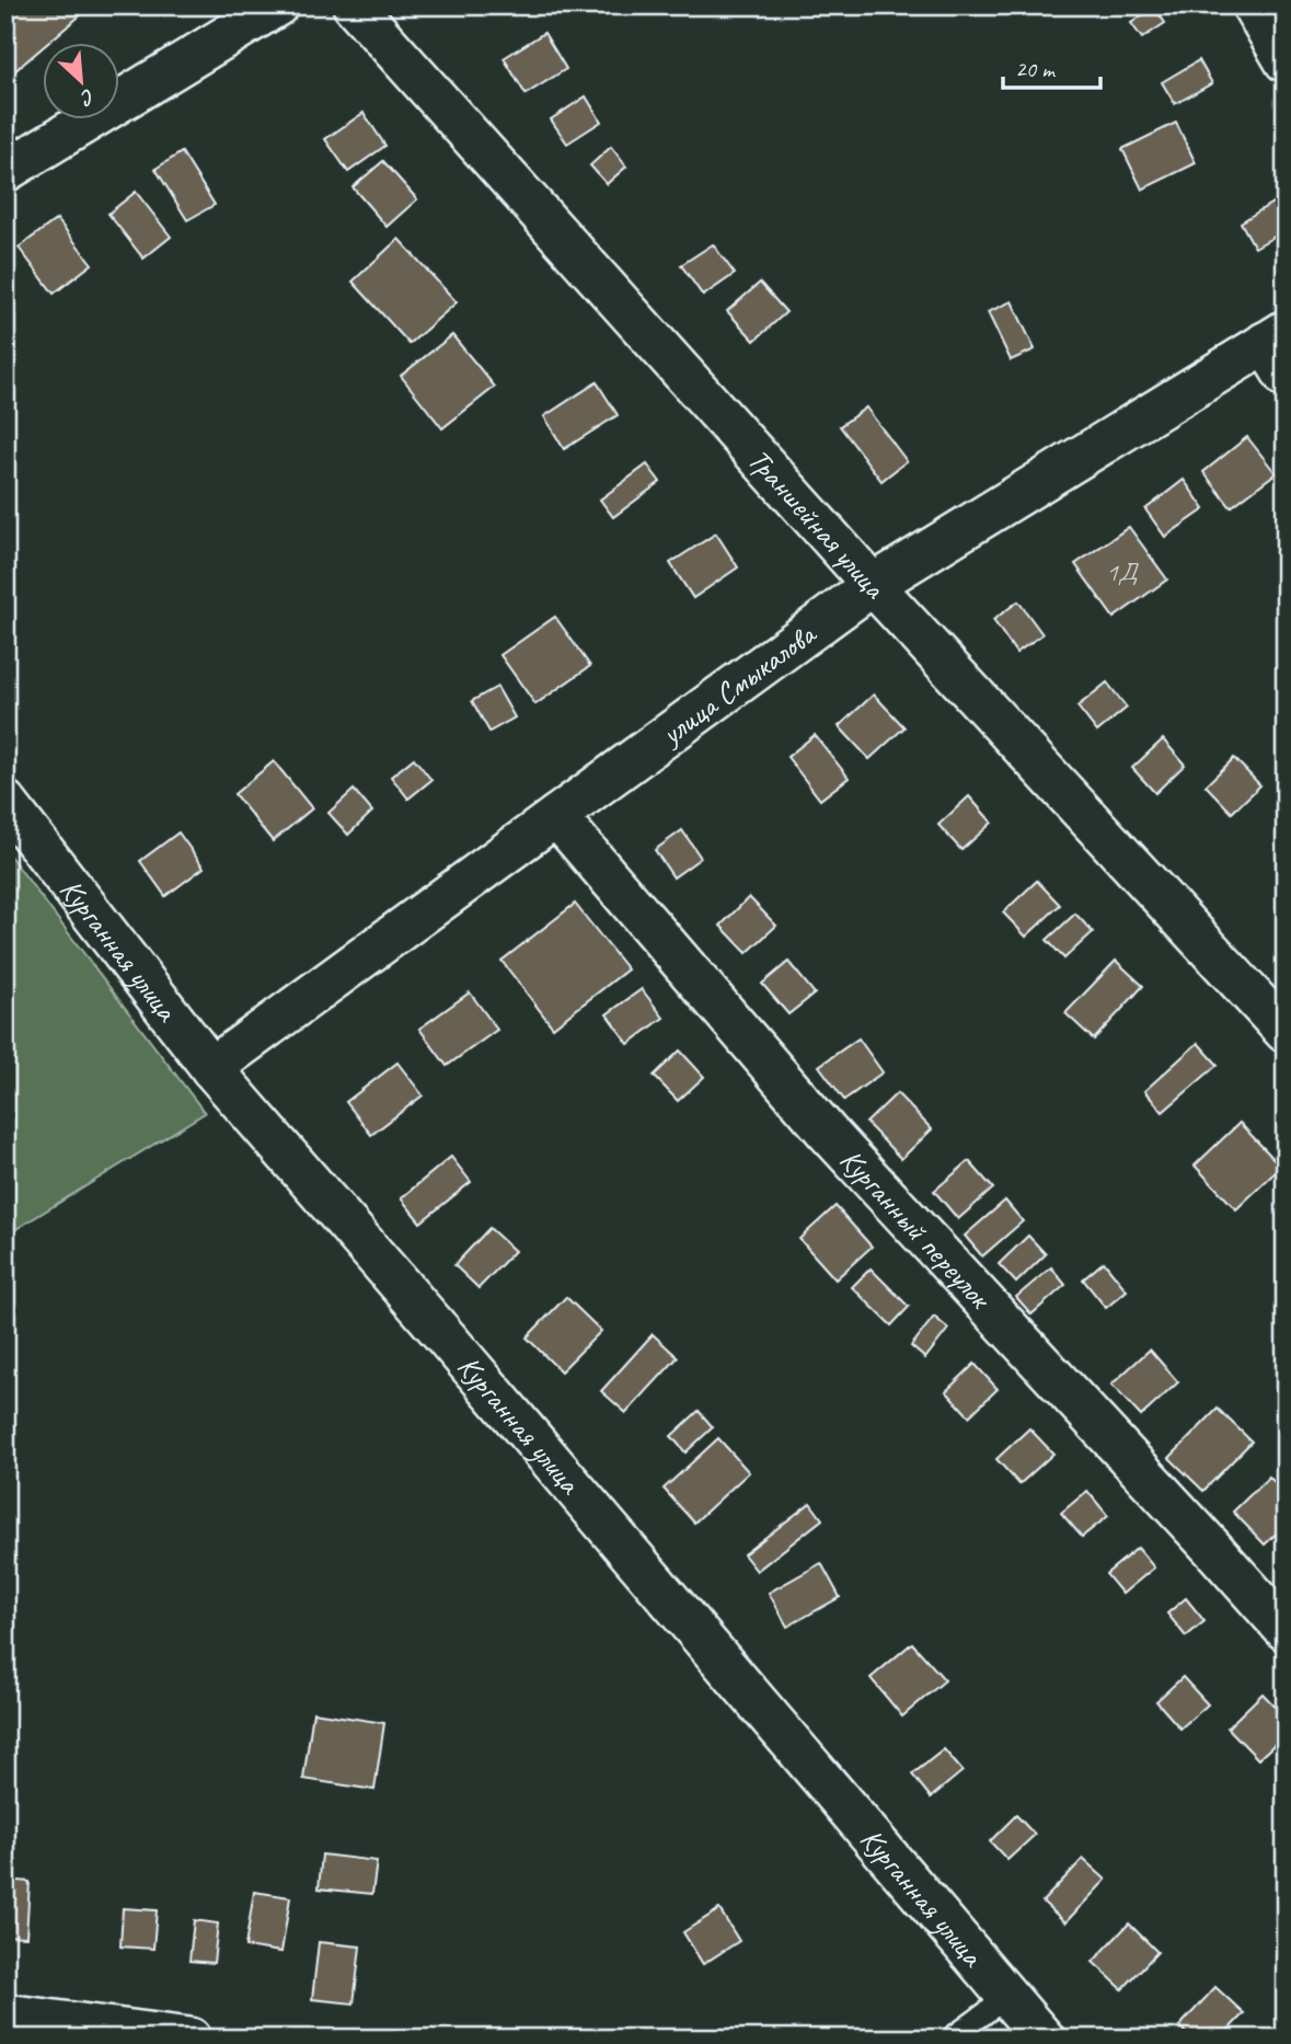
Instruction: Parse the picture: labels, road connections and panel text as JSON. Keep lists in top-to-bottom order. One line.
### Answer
{"streets":{"street":["Траншейная улица","улица Смыкалова","Курганная улица","Курганный переулок"]},"crossings":[["Траншейная улица","улица Смыкалова"],["улица Смыкалова","Курганная улица"],["улица Смыкалова","Курганный переулок"]],"house_numbers":["1Д"],"scale_bar":"20 m","north":"bottom right"}
